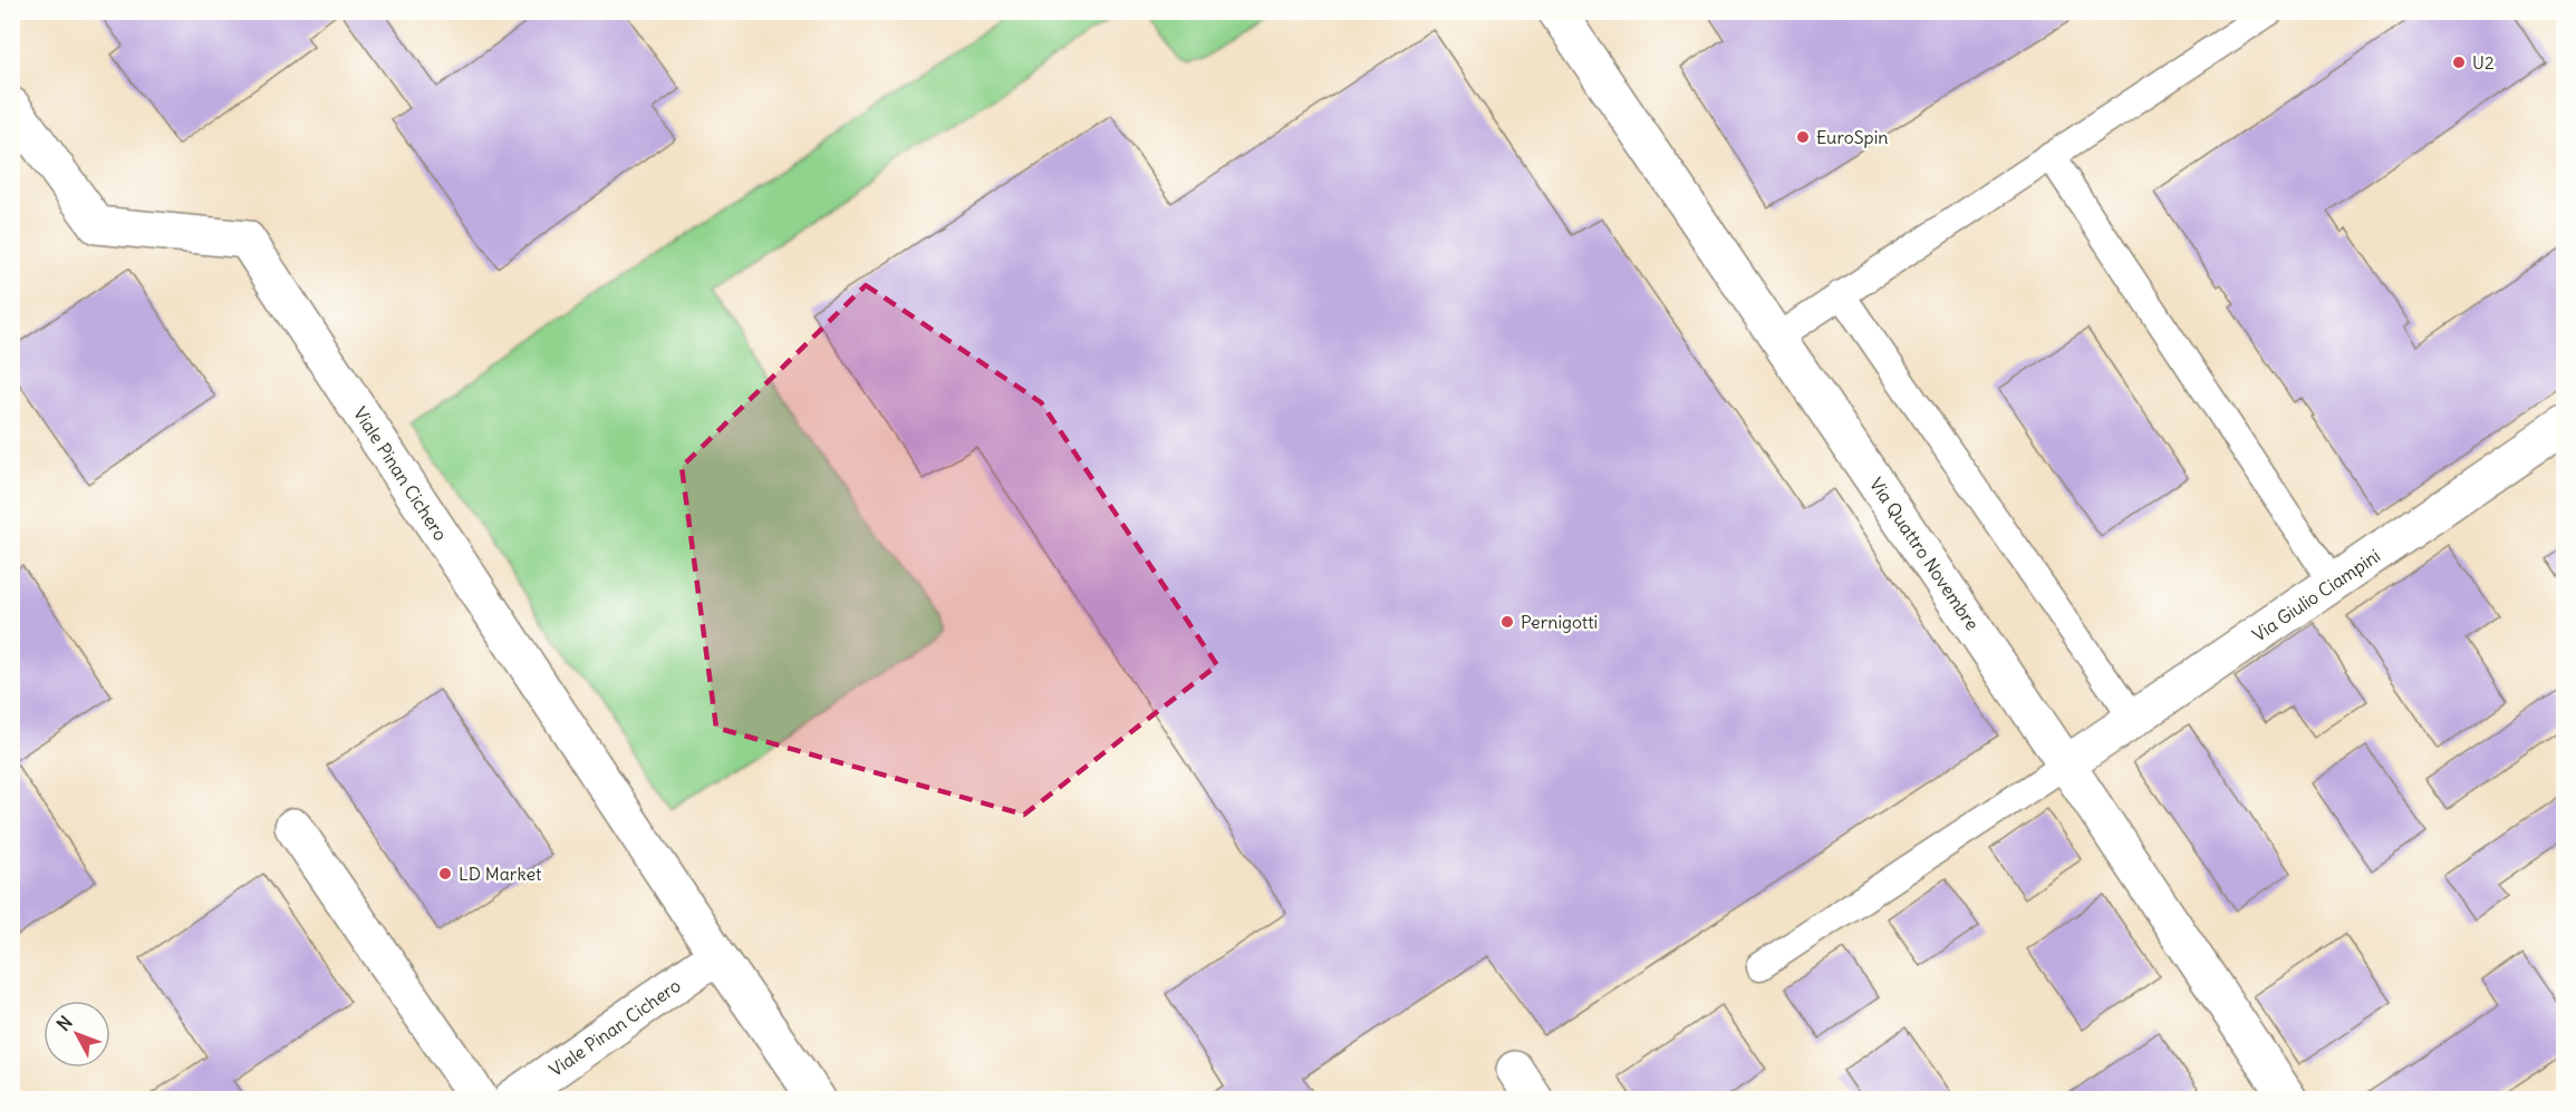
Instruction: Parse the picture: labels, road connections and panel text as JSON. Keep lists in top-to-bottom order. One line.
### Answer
{"streets":{"street":["Viale Pinan Cichero","Via Quattro Novembre","Via Giulio Ciampini"]},"crossings":[["Via Quattro Novembre","Via Giulio Ciampini"]],"places":["U2","EuroSpin","Pernigotti","LD Market"],"north":"top left"}
